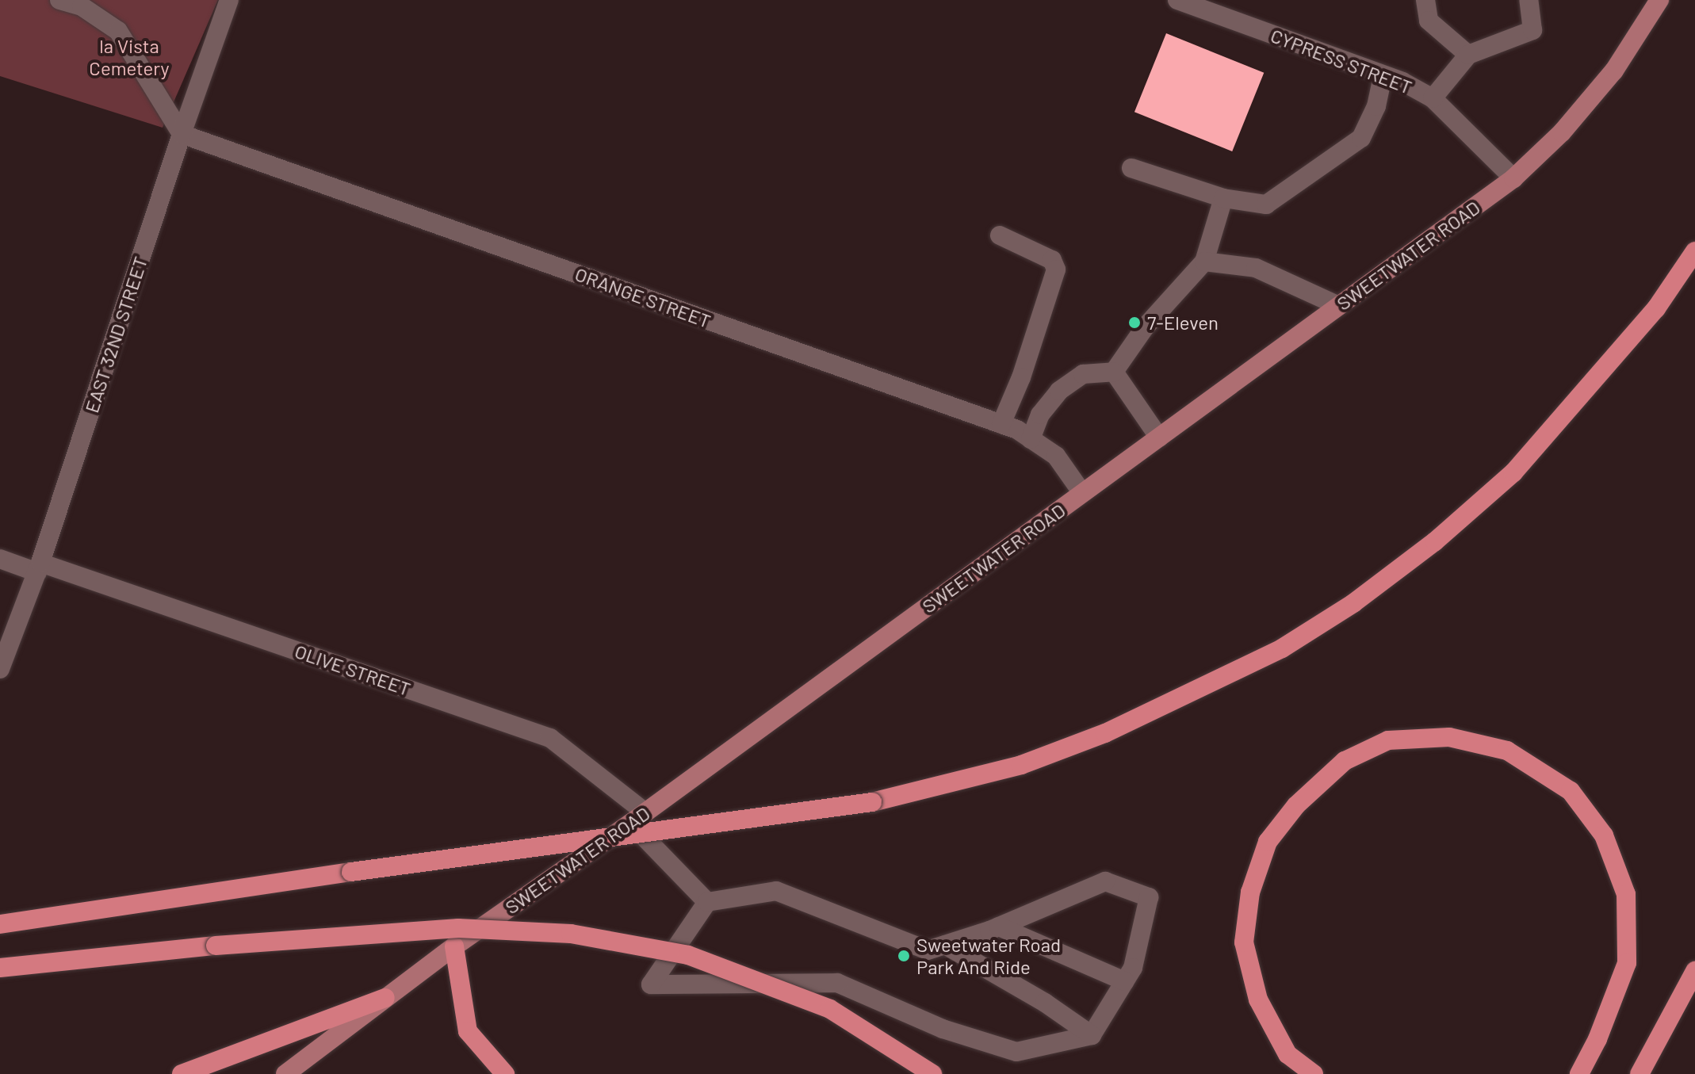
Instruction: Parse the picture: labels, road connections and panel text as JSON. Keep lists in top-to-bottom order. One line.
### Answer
{"streets":{"main road":["SWEETWATER ROAD"],"street":["CYPRESS STREET","ORANGE STREET","EAST 32ND STREET","OLIVE STREET"]},"crossings":[["CYPRESS STREET","SWEETWATER ROAD"],["SWEETWATER ROAD","ORANGE STREET"],["SWEETWATER ROAD","OLIVE STREET"],["ORANGE STREET","EAST 32ND STREET"],["EAST 32ND STREET","OLIVE STREET"]],"parks":["la Vista Cemetery"],"places":["7-Eleven","Sweetwater Road Park And Ride"]}
